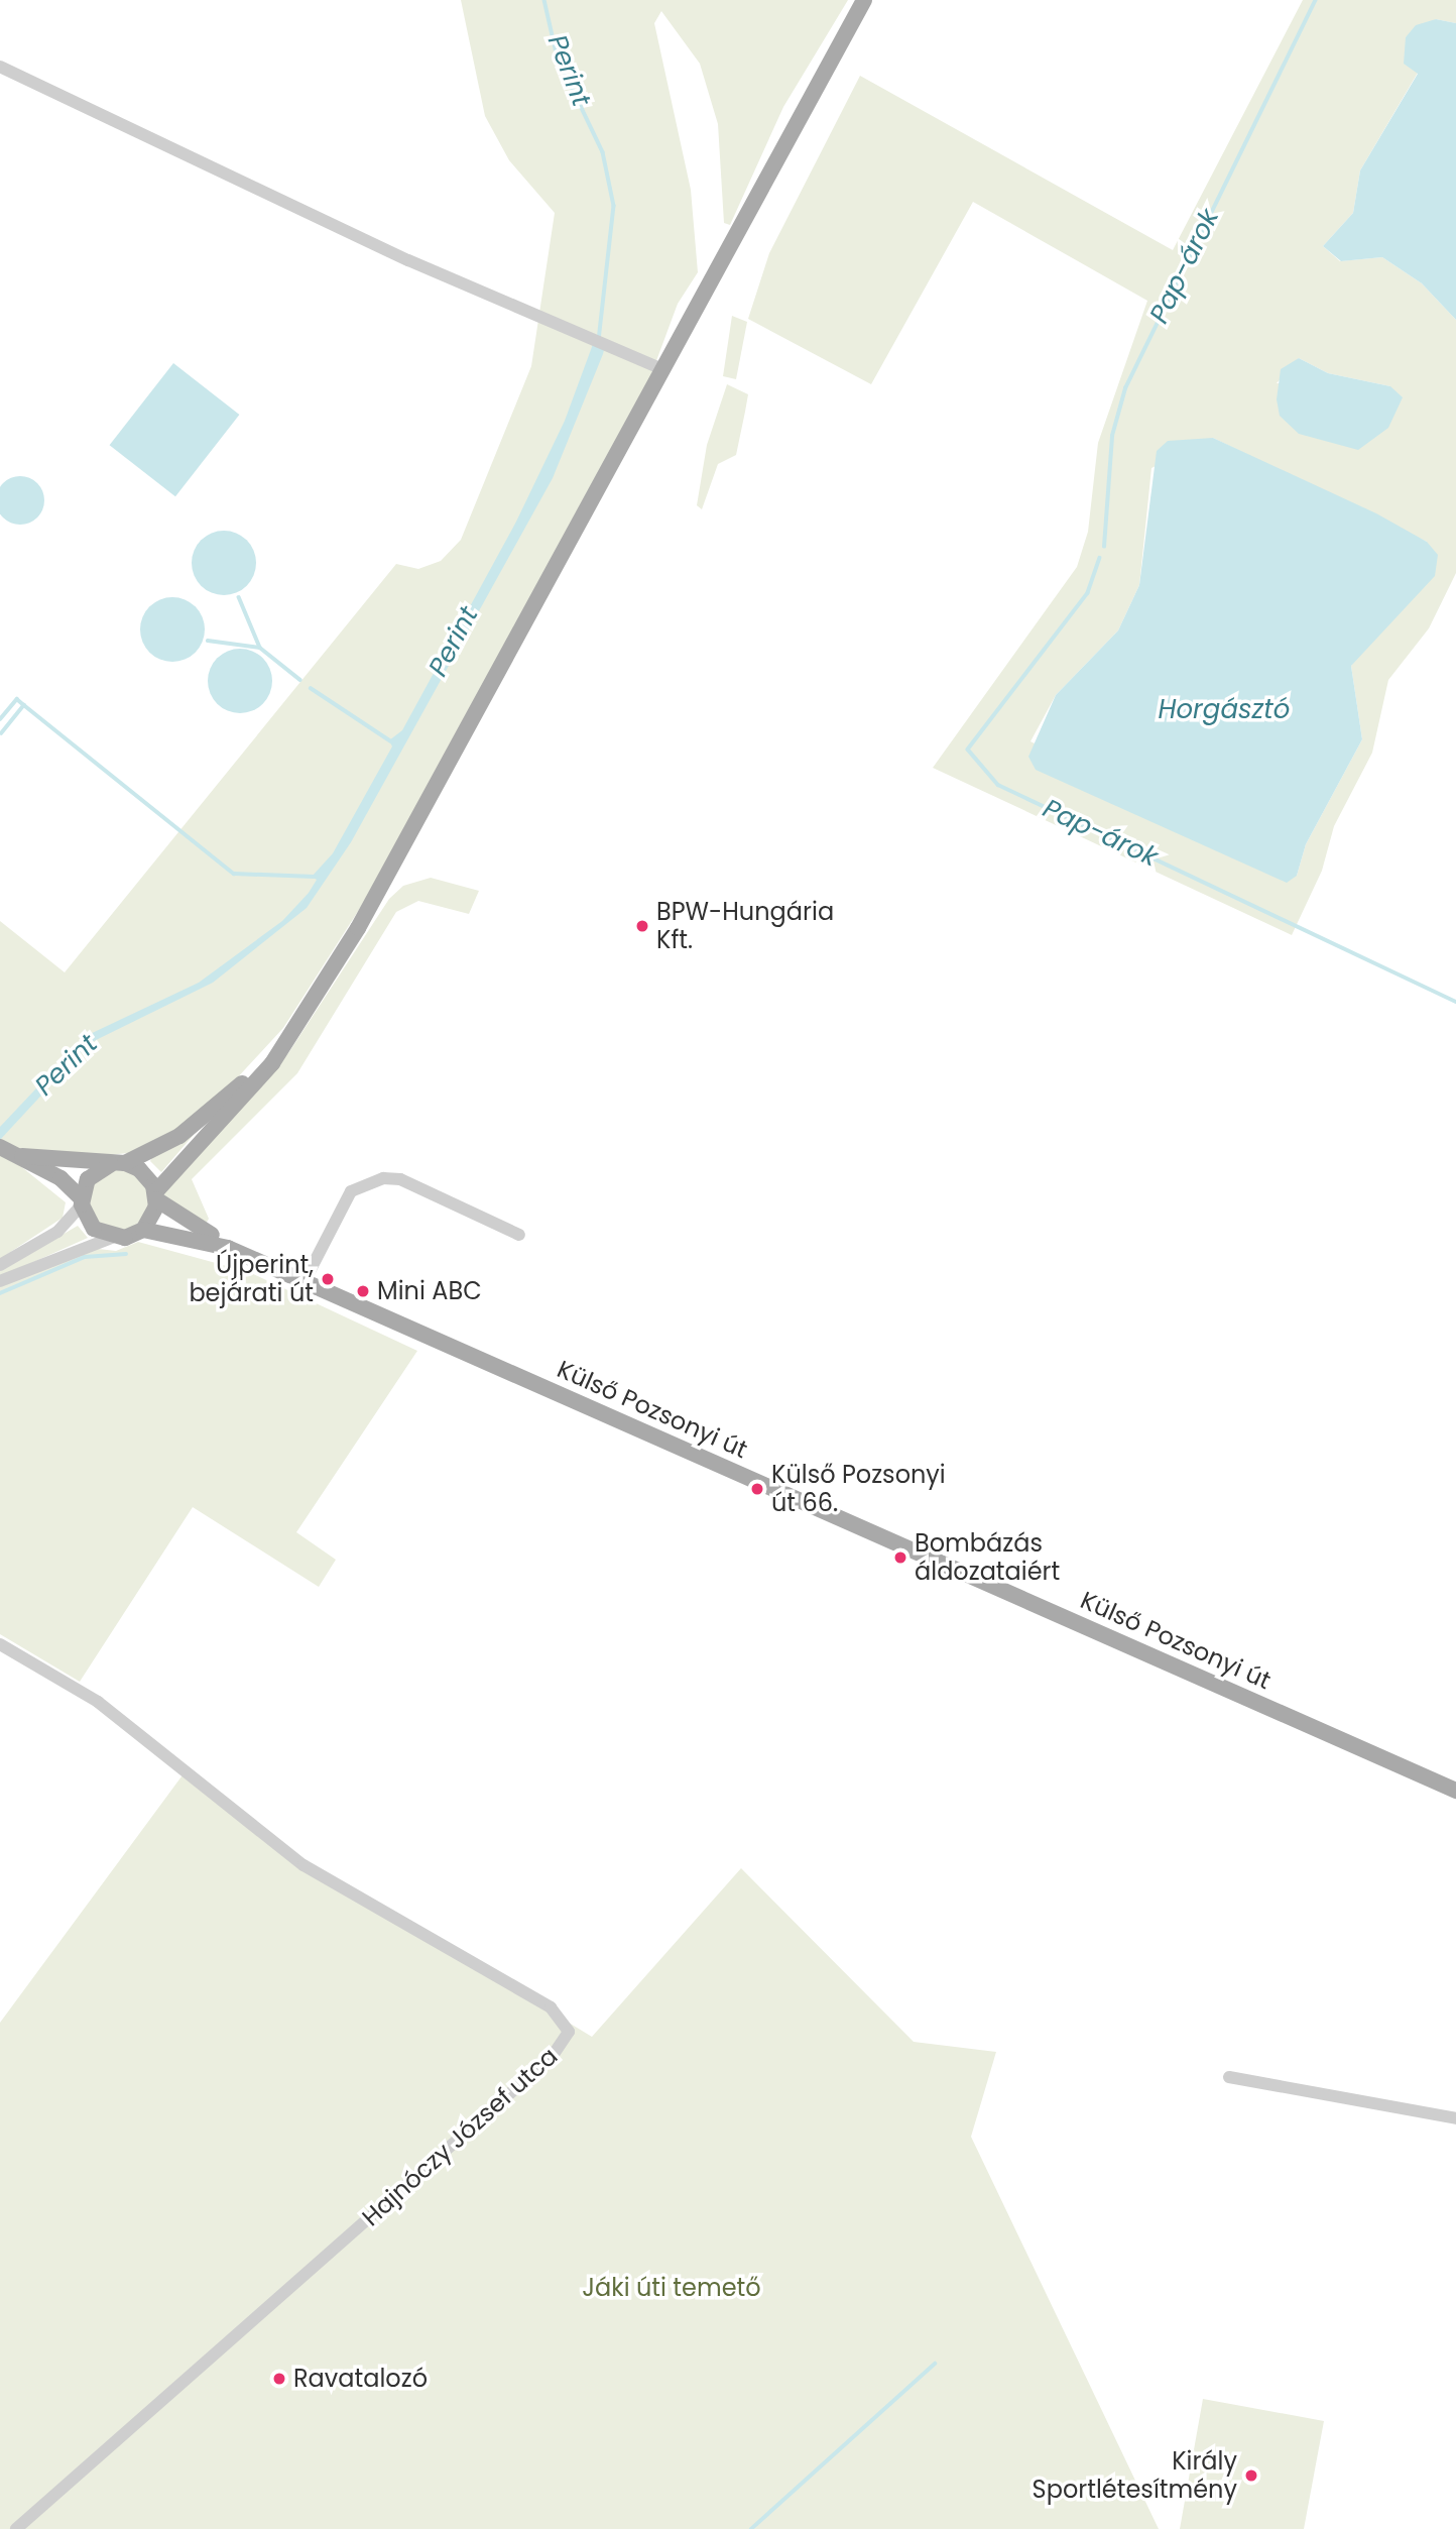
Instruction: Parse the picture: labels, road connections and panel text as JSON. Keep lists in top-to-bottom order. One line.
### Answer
{"streets":{"main road":["Külső Pozsonyi út"],"street":["Hajnóczy József utca"]},"water":["Perint","Pap-árok","Horgásztó"],"parks":["Jáki úti temető"],"places":["BPW-Hungária Kft.","Újperint, bejárati út","Mini ABC","Külső Pozsonyi út 66.","Bombázás áldozataiért","Ravatalozó","Király Sportlétesítmény"]}
